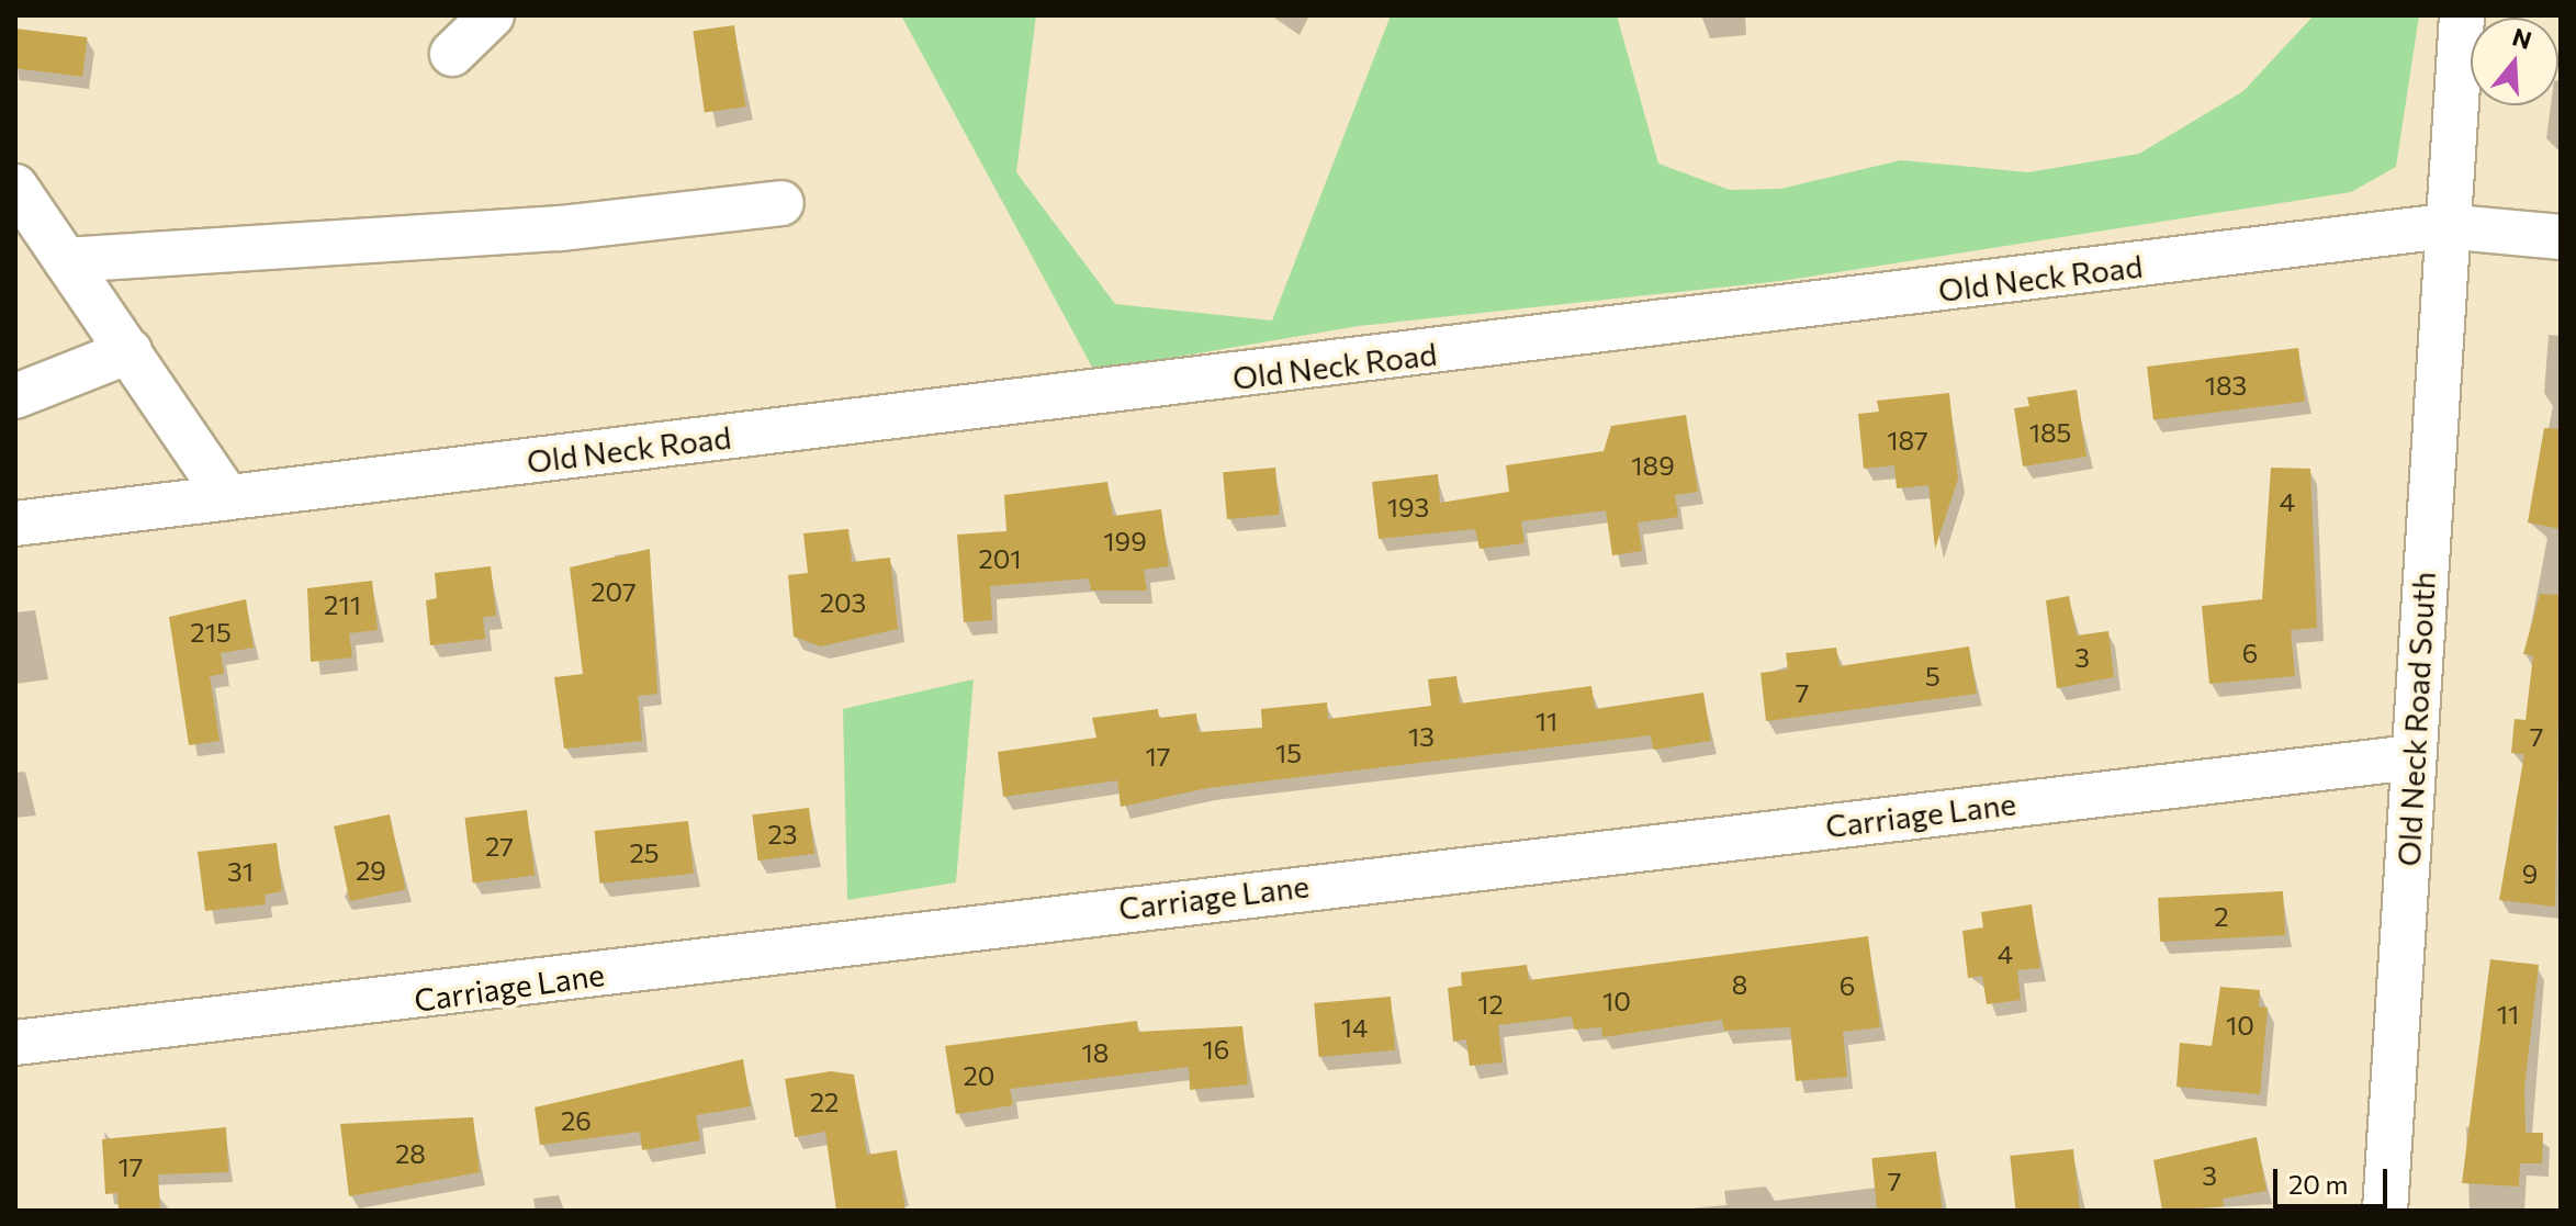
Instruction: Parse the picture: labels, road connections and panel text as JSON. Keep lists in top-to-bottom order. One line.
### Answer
{"streets":{"street":["Old Neck Road","Old Neck Road South","Carriage Lane"]},"crossings":[["Old Neck Road","Old Neck Road South"],["Old Neck Road South","Carriage Lane"]],"house_numbers":["183","185","187","189","4","193","199","201","207","203","211","215","6","3","5","7","11","13","7","15","17","23","27","25","29","31","9","2","4","8","6","10","12","11","10","14","16","18","20","22","26","28","17","3","7"],"scale_bar":"20 m","north":"top"}
